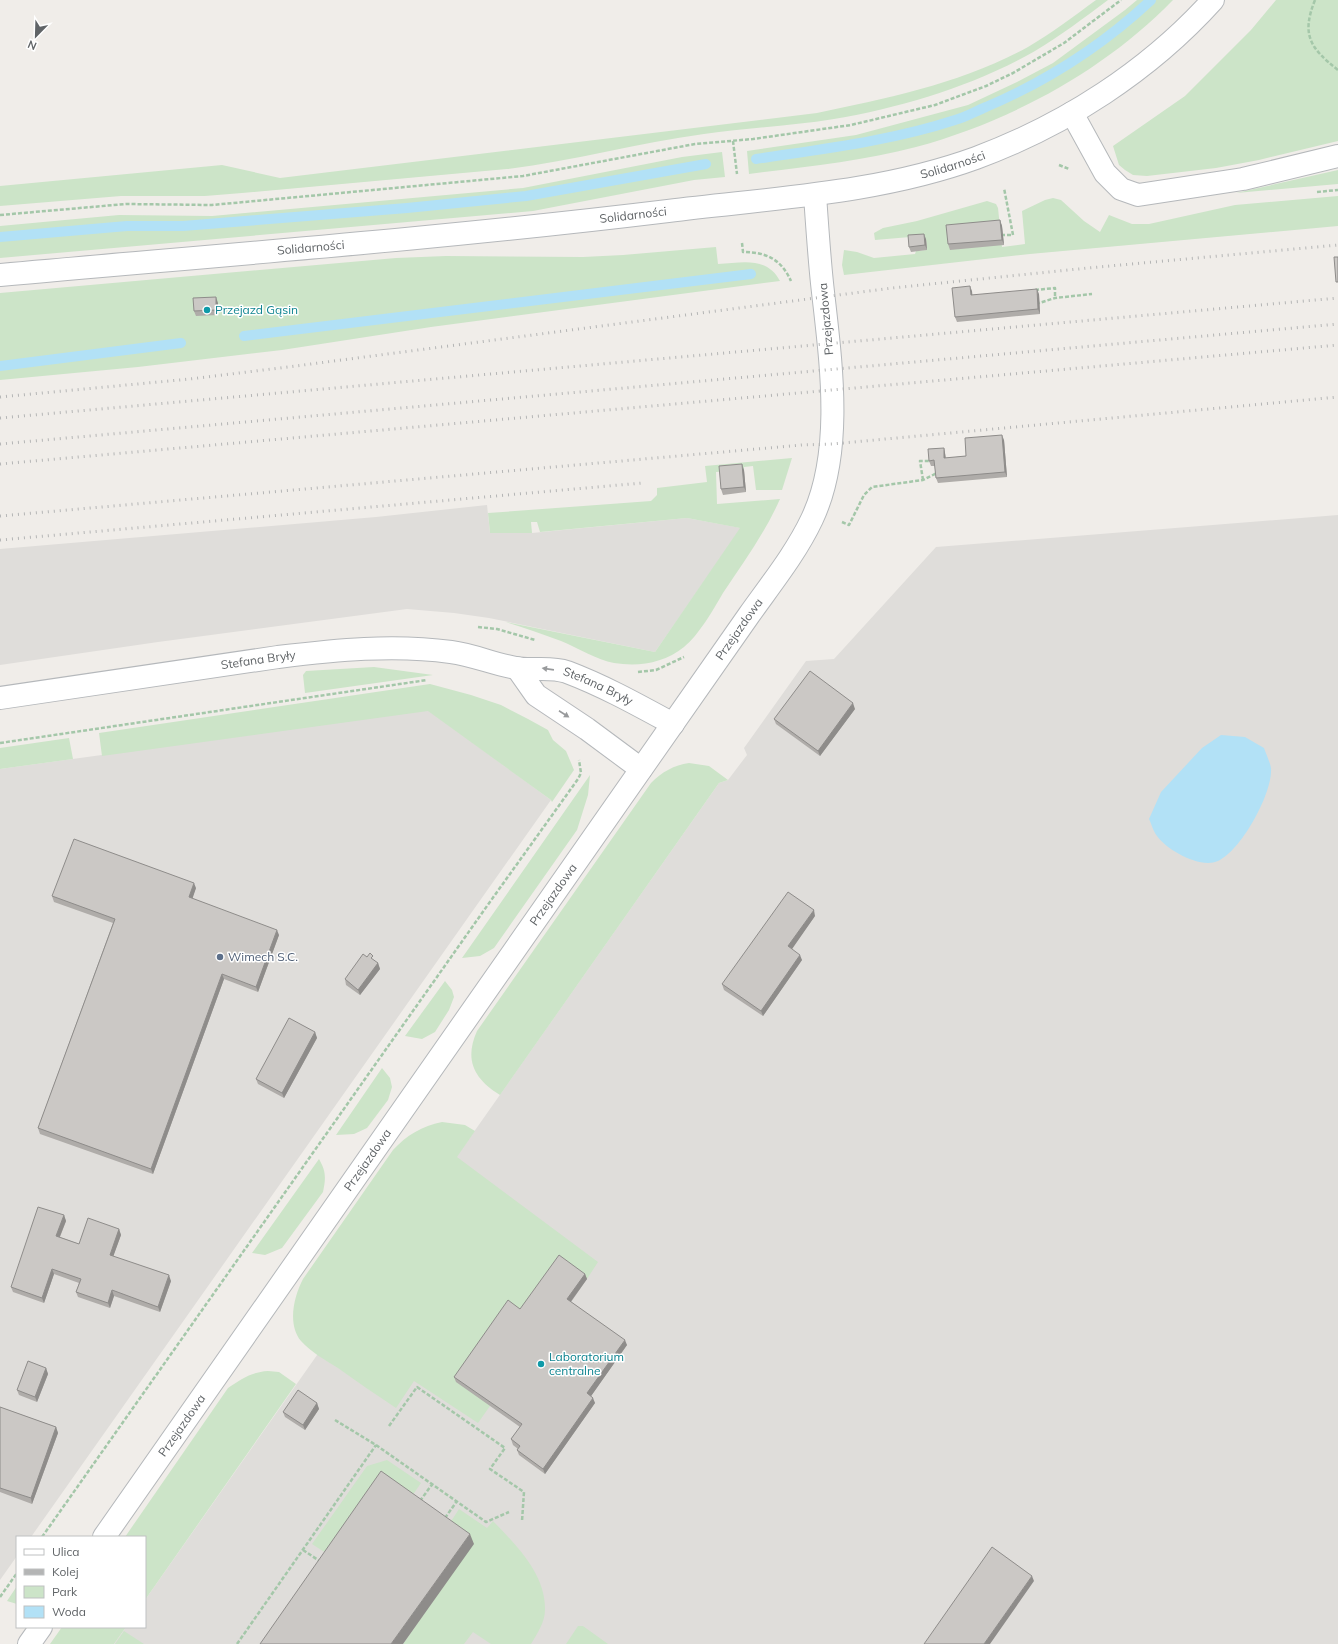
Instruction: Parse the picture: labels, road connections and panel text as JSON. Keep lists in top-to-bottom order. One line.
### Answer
{"streets":{"street":["Solidarności","Przejazdowa","Stefana Bryły"]},"crossings":[["Solidarności","Przejazdowa"],["Przejazdowa","Stefana Bryły"]],"places":["Przejazd Gąsin","Wimech S.C.","Laboratorium centralne"],"legend":["Ulica","Kolej","Park","Woda"],"north":"bottom left"}
